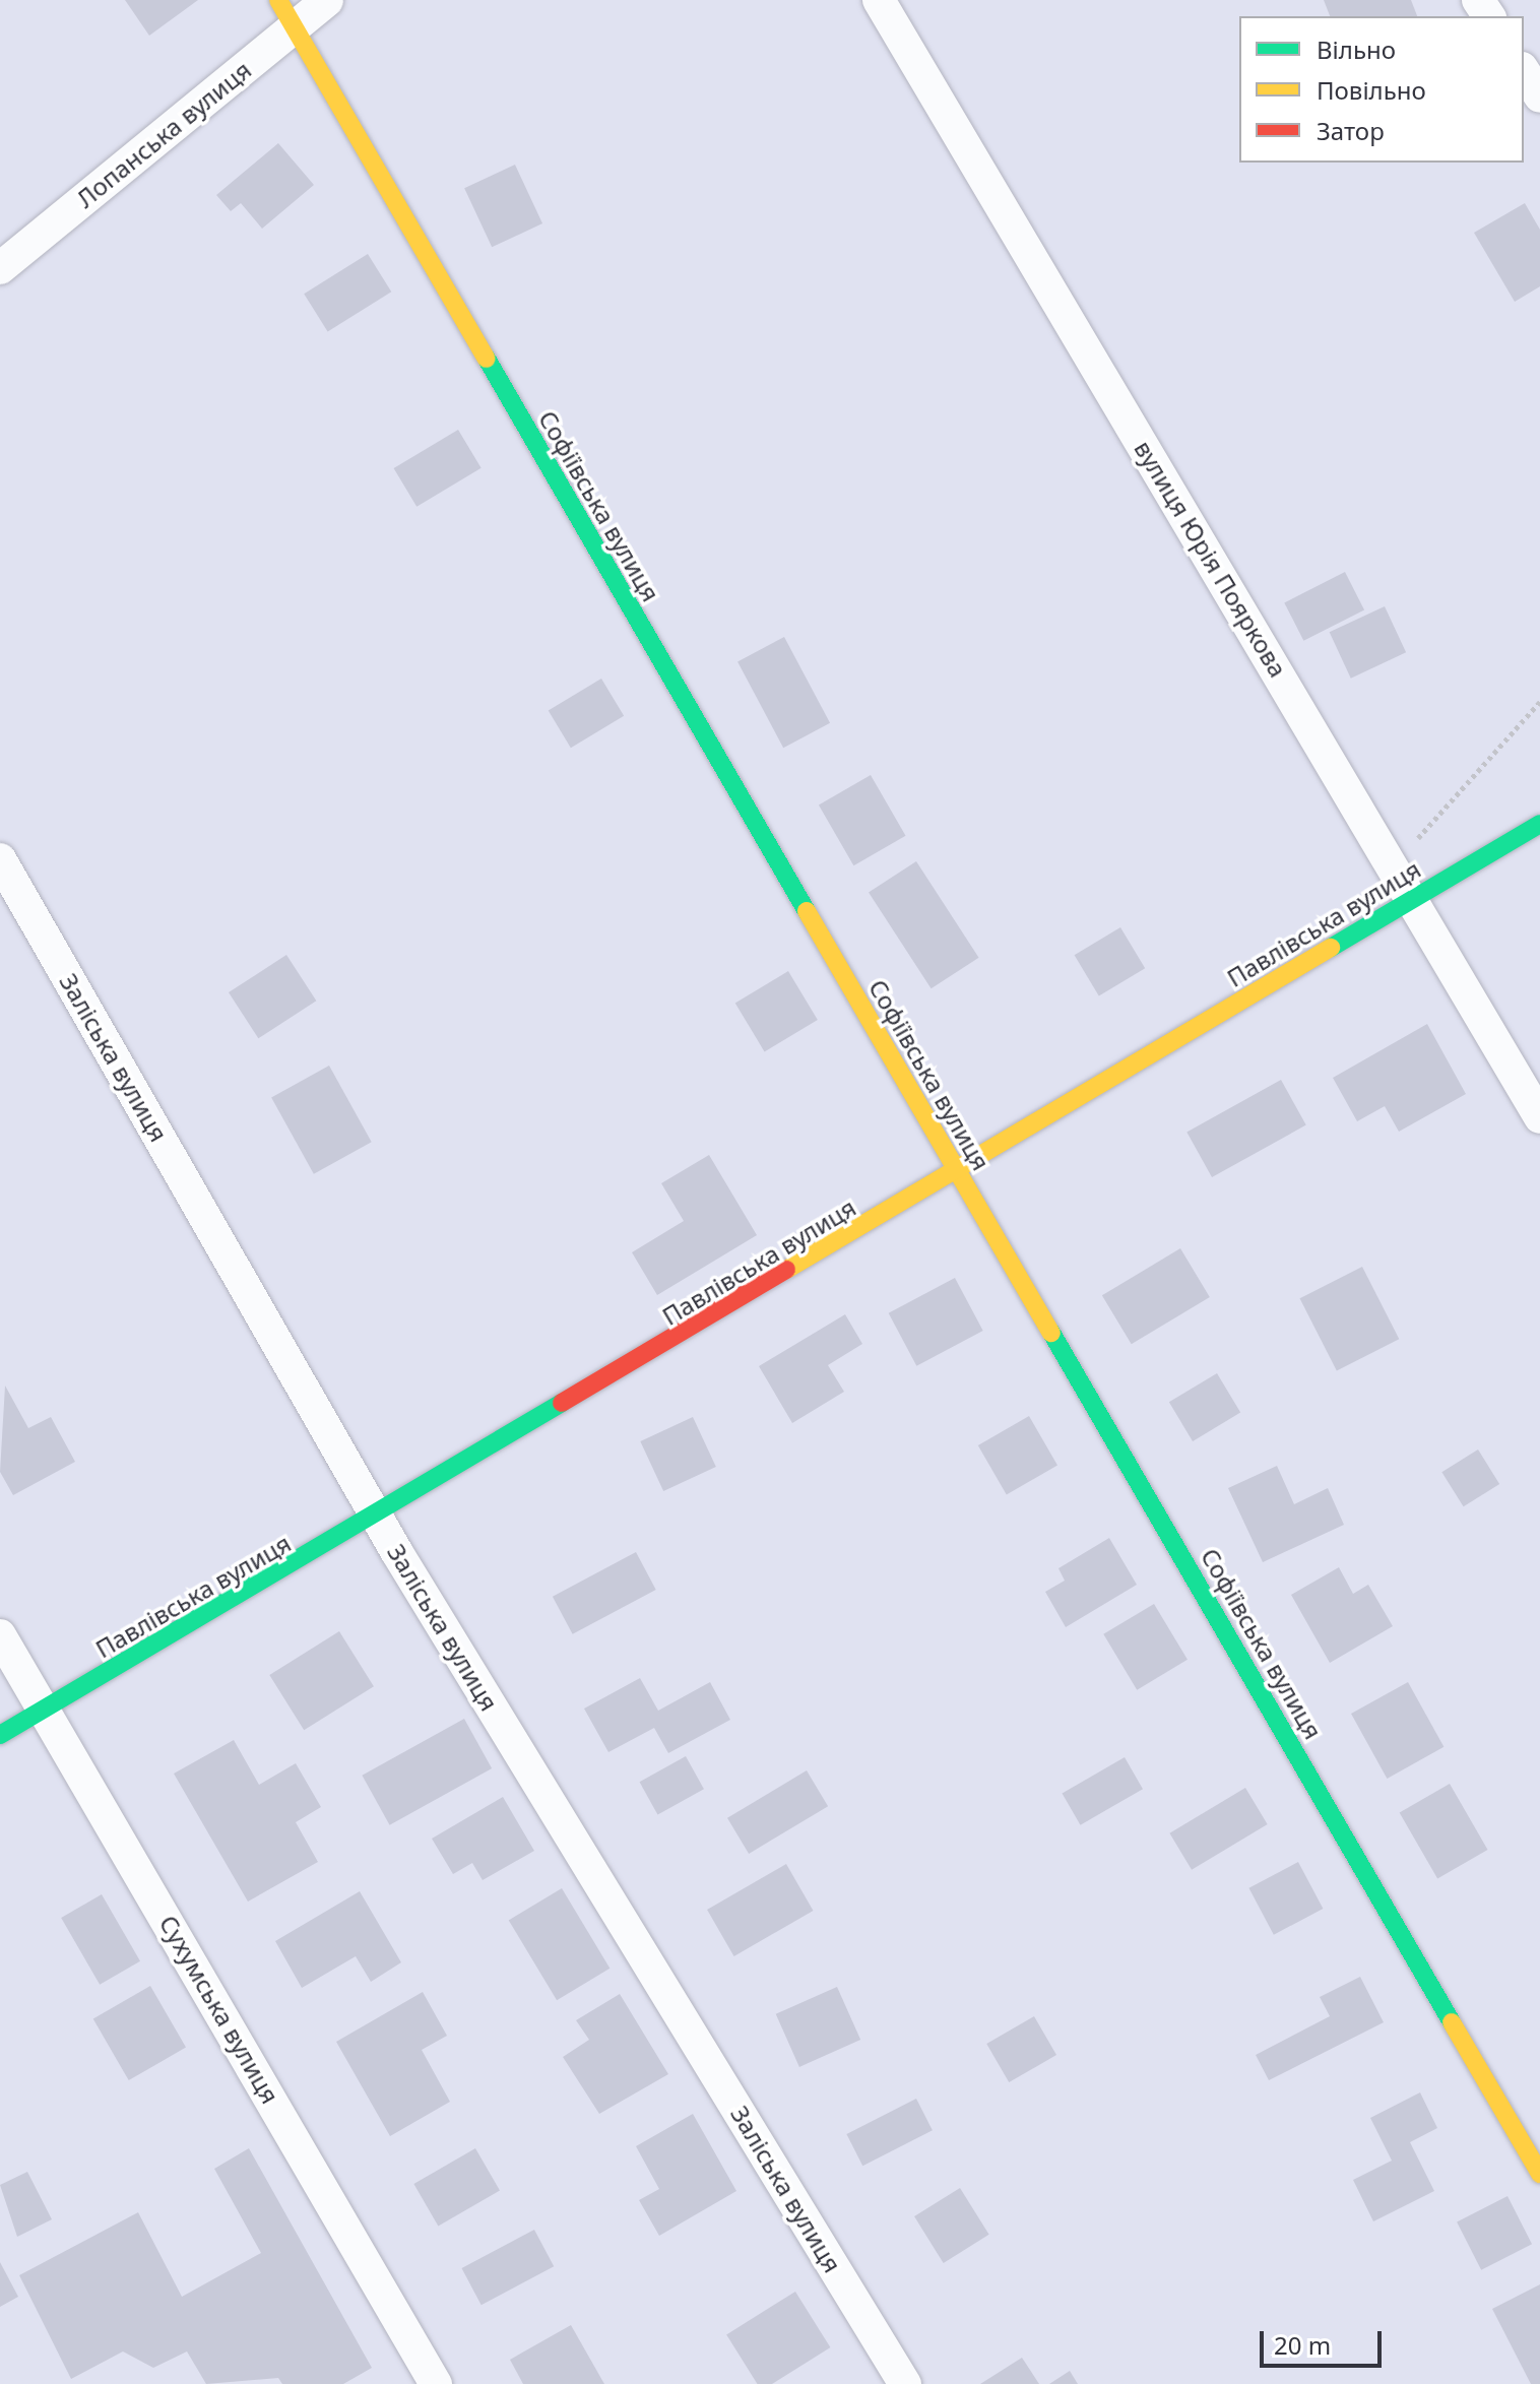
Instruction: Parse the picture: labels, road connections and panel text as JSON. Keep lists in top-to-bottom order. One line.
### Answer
{"streets":{"street":["Лопанська вулиця","Софіївська вулиця","вулиця Юрія Пояркова","Павлівська вулиця","Заліська вулиця","Сухумська вулиця"]},"crossings":[["Лопанська вулиця","Софіївська вулиця"],["Софіївська вулиця","Павлівська вулиця"],["вулиця Юрія Пояркова","Павлівська вулиця"],["Павлівська вулиця","Заліська вулиця"],["Павлівська вулиця","Сухумська вулиця"]],"legend":["Вільно","Повільно","Затор"],"scale_bar":"20 m"}
